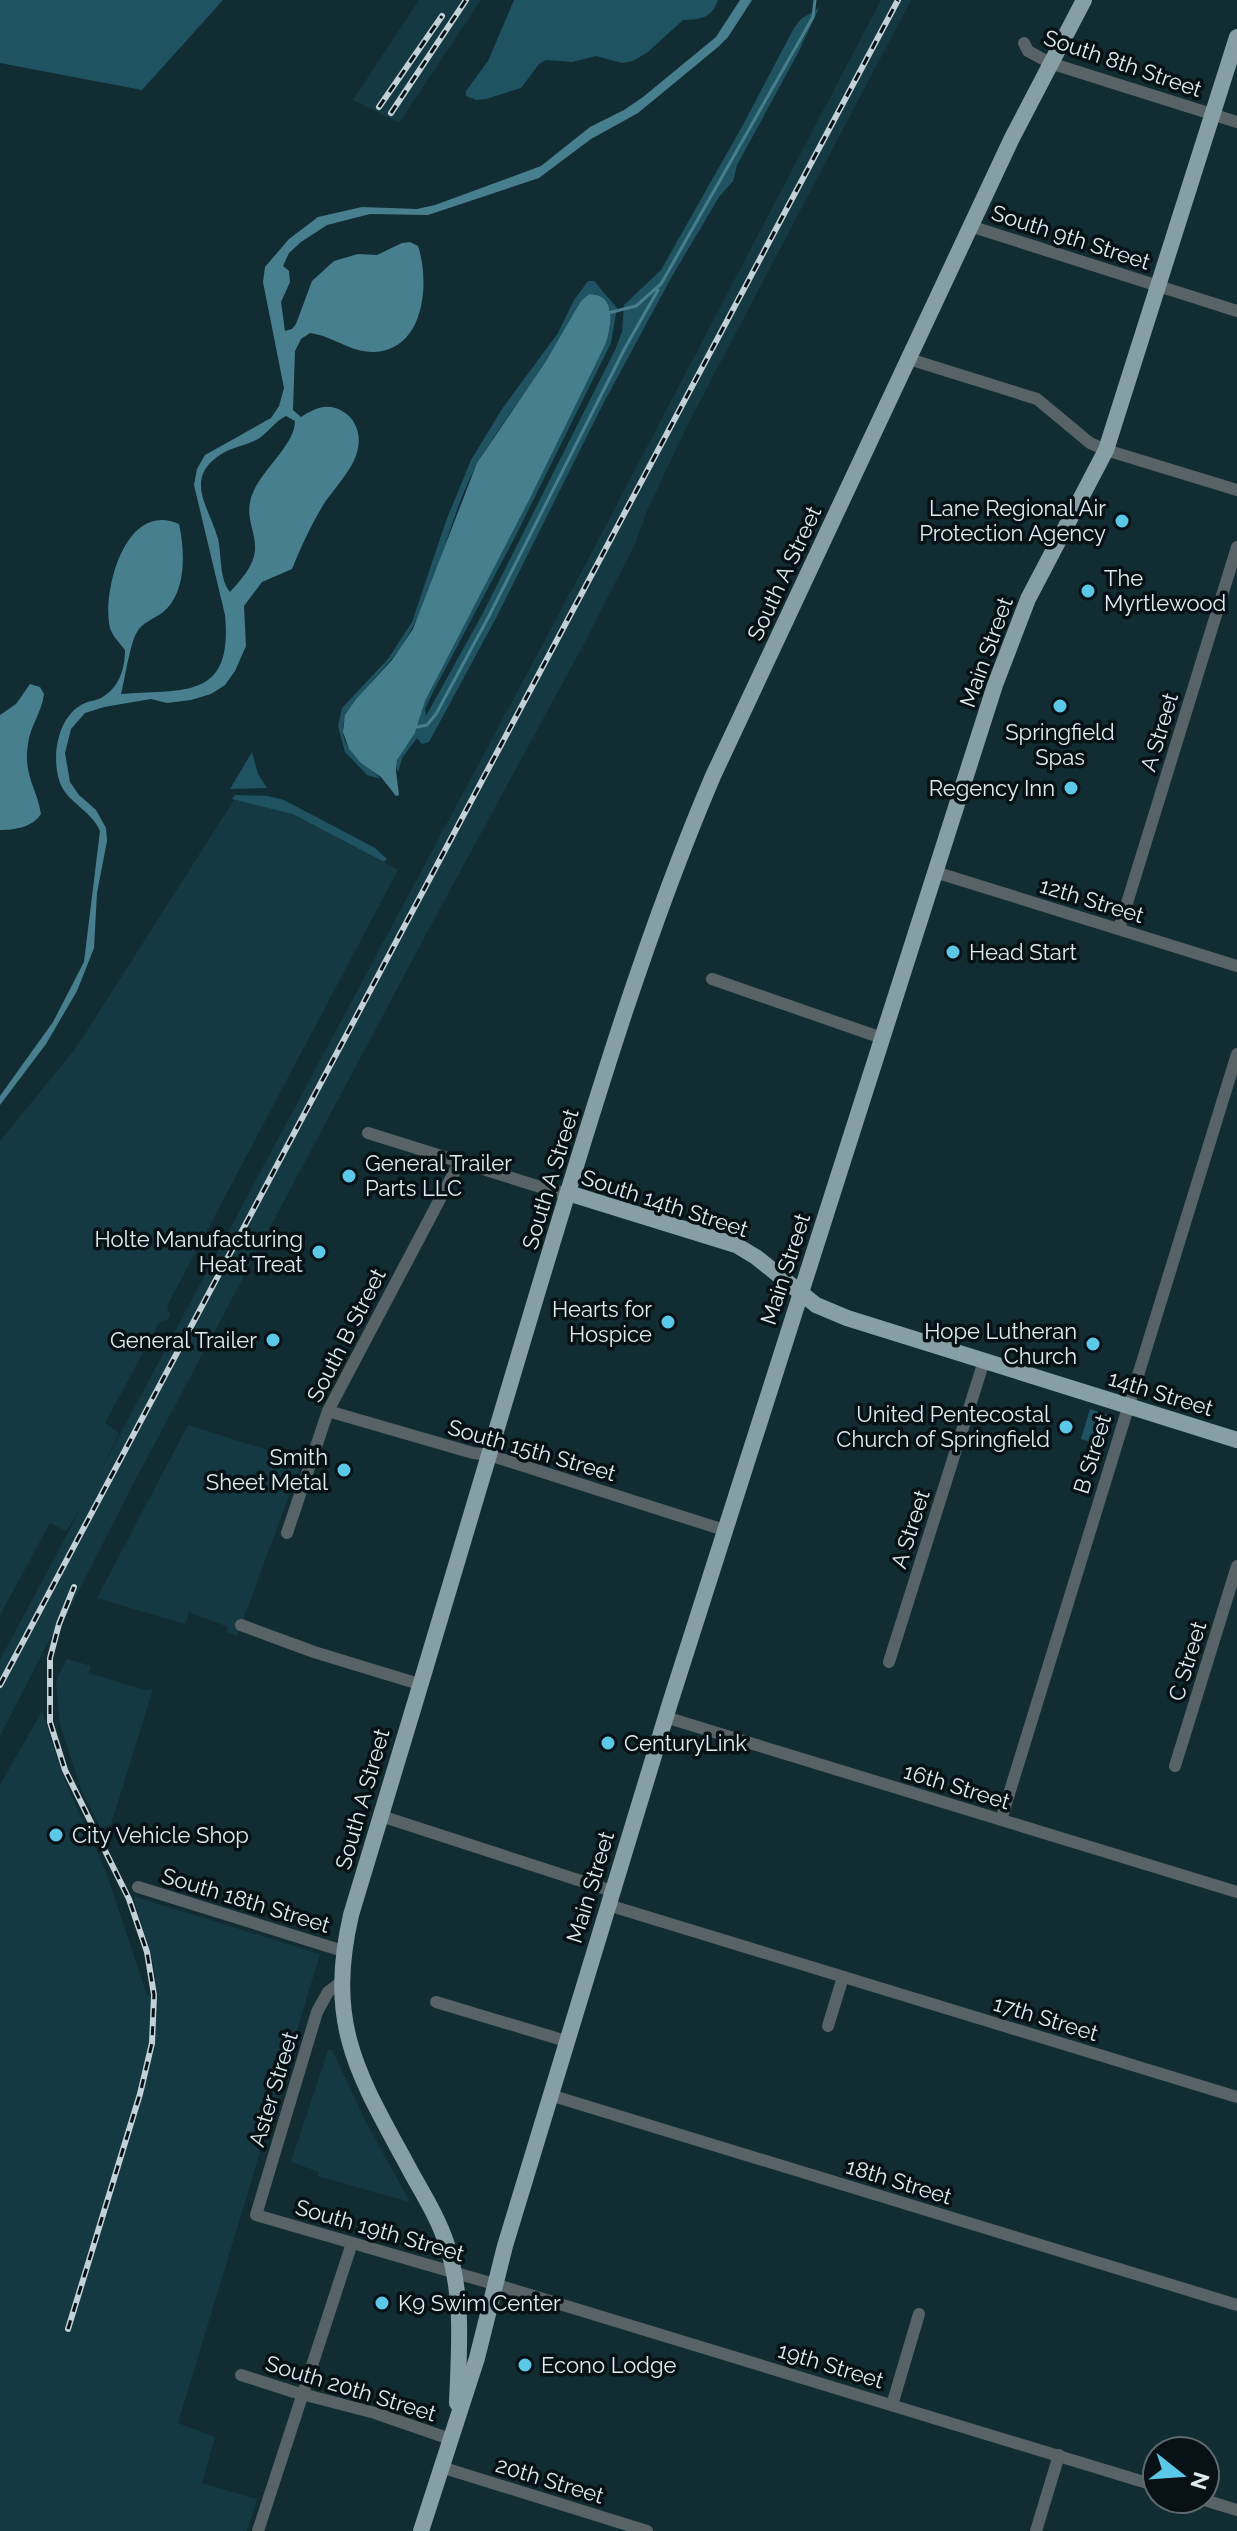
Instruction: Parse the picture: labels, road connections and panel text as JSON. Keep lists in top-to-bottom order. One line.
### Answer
{"streets":{"main road":["South A Street","Main Street","South 14th Street","14th Street"],"street":["South 8th Street","South 9th Street","A Street","12th Street","South B Street","South 15th Street","B Street","C Street","16th Street","South 18th Street","17th Street","Aster Street","18th Street","South 19th Street","19th Street","South 20th Street","20th Street"]},"crossings":[["South 8th Street","South A Street"],["South 8th Street","Main Street"],["South 9th Street","South A Street"],["South 9th Street","Main Street"],["South A Street","Main Street"],["South A Street","South 14th Street"],["South A Street","South 15th Street"],["South A Street","South 18th Street"],["South A Street","17th Street"],["South A Street","Aster Street"],["South A Street","South 19th Street"],["Main Street","12th Street"],["Main Street","South 14th Street"],["Main Street","14th Street"],["Main Street","South 15th Street"],["Main Street","16th Street"],["Main Street","17th Street"],["Main Street","18th Street"],["Main Street","South 19th Street"],["Main Street","19th Street"],["Main Street","South 20th Street"],["Main Street","20th Street"],["A Street","12th Street"],["A Street","14th Street"],["South 14th Street","South B Street"],["South 14th Street","14th Street"],["South B Street","South 15th Street"],["14th Street","B Street"],["B Street","16th Street"],["Aster Street","South 19th Street"],["South 19th Street","19th Street"]],"places":["Lane Regional Air Protection Agency","The Myrtlewood","Springfield Spas","Regency Inn","Head Start","General Trailer Parts LLC","Holte Manufacturing Heat Treat","Hearts for Hospice","General Trailer","Hope Lutheran Church","United Pentecostal Church of Springfield","Smith Sheet Metal","CenturyLink","City Vehicle Shop","K9 Swim Center","Econo Lodge"],"north":"right"}
